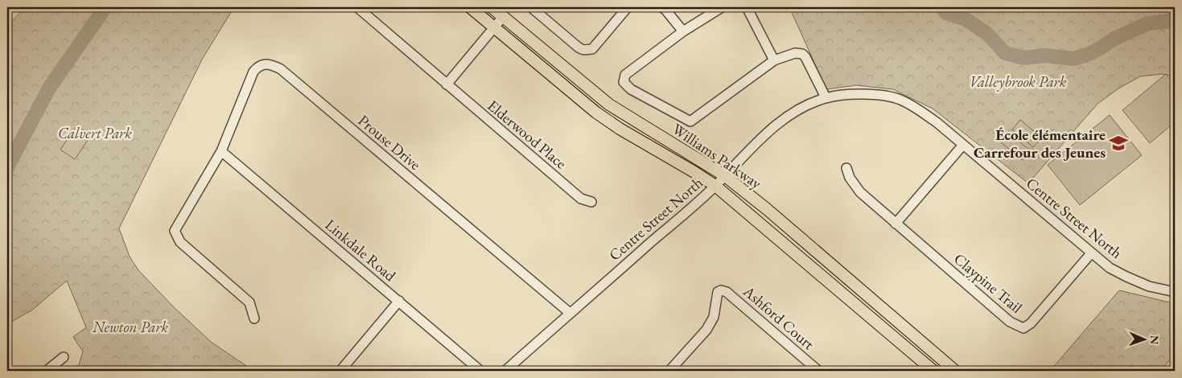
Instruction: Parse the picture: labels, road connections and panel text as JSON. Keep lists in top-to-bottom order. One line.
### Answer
{"streets":{"main road":["Williams Parkway"],"street":["Elderwood Place","Prouse Drive","Centre Street North","Linkdale Road","Claypine Trail","Ashford Court"]},"crossings":[["Prouse Drive","Centre Street North"],["Prouse Drive","Linkdale Road"],["Williams Parkway","Centre Street North"],["Centre Street North","Claypine Trail"]],"parks":["Valleybrook Park","Calvert Park","Newton Park"],"places":{"school or university":["École élémentaire Carrefour des Jeunes"]},"north":"right"}
